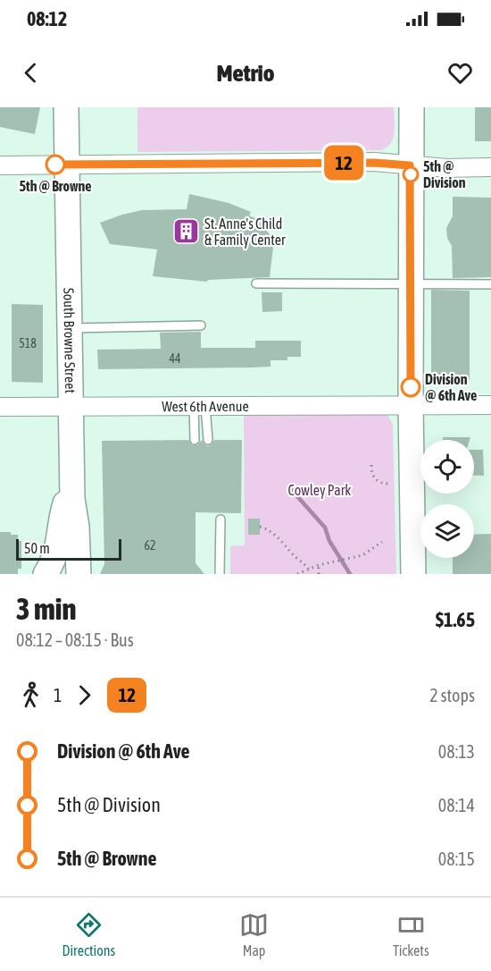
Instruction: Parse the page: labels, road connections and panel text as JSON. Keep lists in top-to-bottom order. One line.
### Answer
{"streets":{"street":["South Browne Street","West 6th Avenue"]},"crossings":[["South Browne Street","West 6th Avenue"]],"parks":["Cowley Park"],"places":{"other":["5th @ Browne","5th @ Division","Division @ 6th Ave"],"building":["St. Anne's Child & Family Center"]},"lines":["bus line 12"],"house_numbers":["518","44","62"],"scale_bar":"50 m","page":{"status":"08:12","header":"Metrio","on_map":"12","scale":"50 m","heading":["3 min","08:12 – 08:15 · Bus","$1.65"],"legs":["1","12","2 stops"],"list":[{"name":"Division @ 6th Ave","value":"08:13"},{"name":"5th @ Division","value":"08:14"},{"name":"5th @ Browne","value":"08:15"}],"tabs":["Directions","Map","Tickets"]}}
